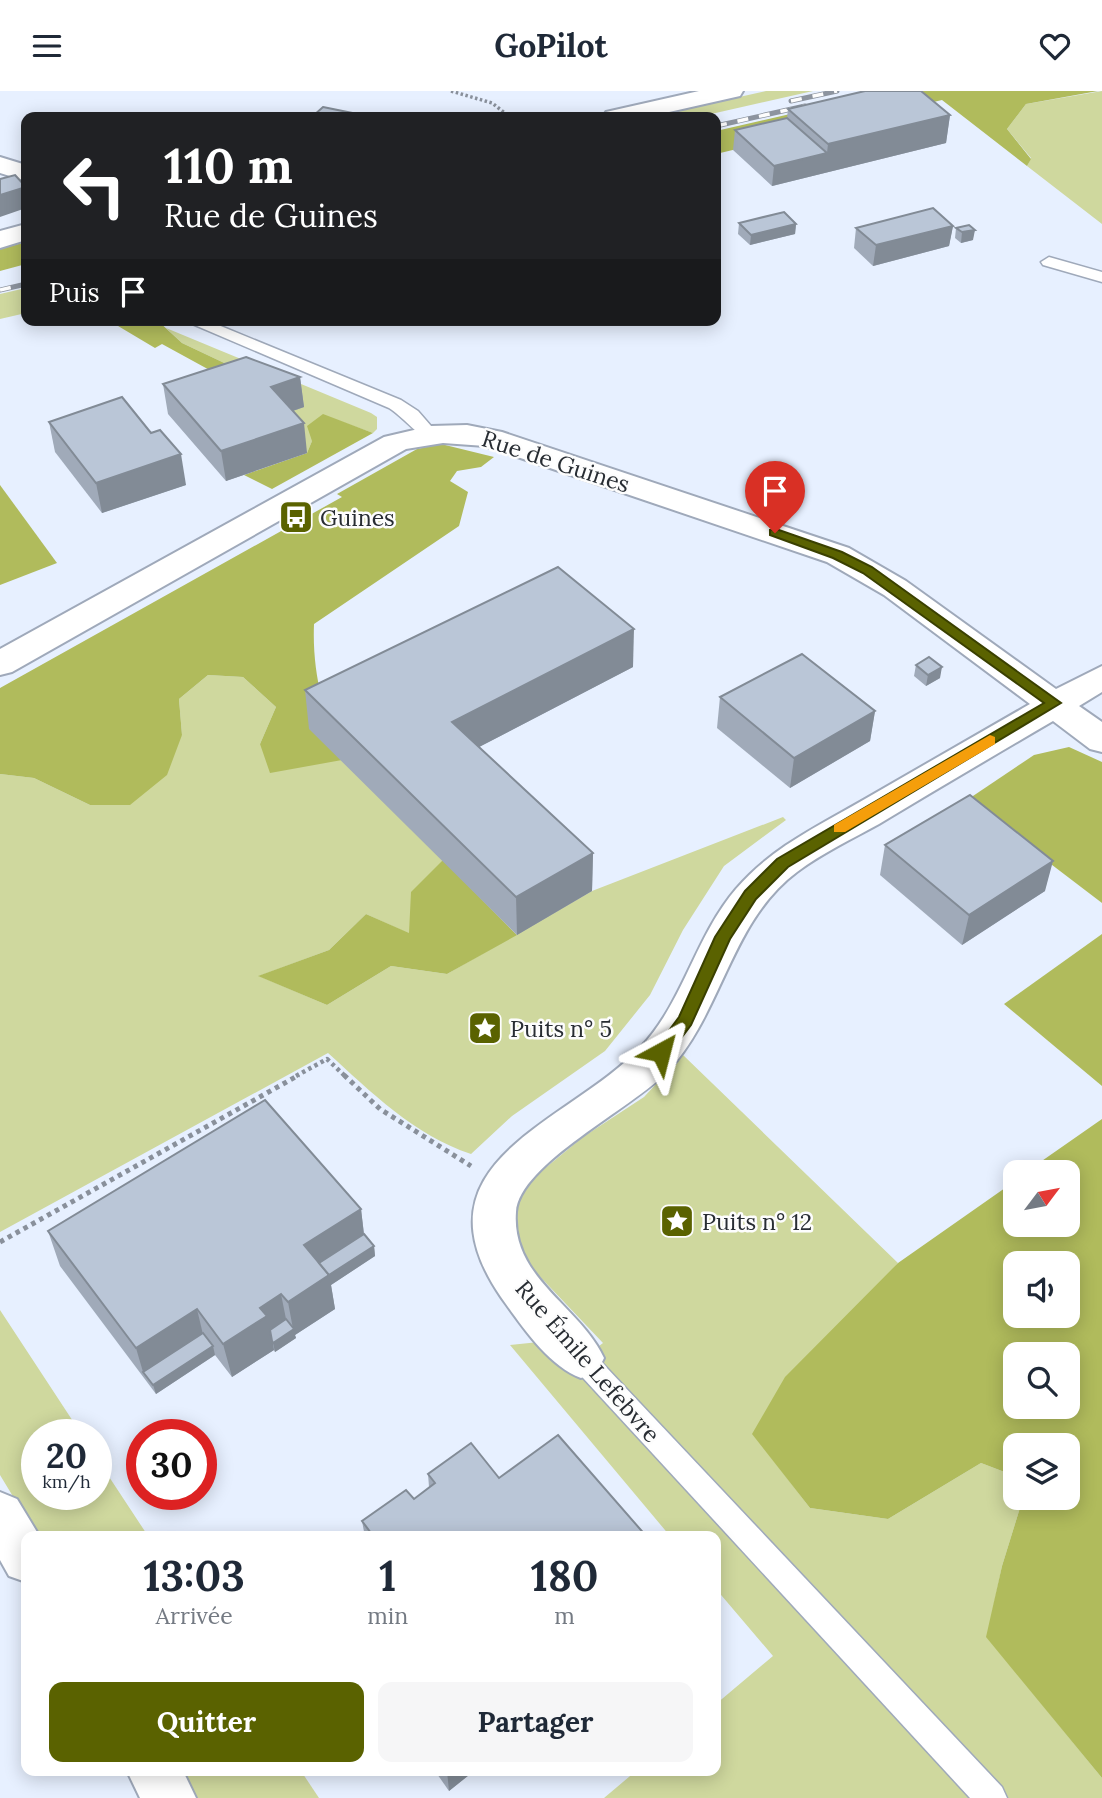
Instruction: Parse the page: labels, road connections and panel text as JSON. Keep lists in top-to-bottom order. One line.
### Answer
{"streets":{"street":["Rue de Guines","Rue Émile Lefebvre"]},"crossings":[["Rue de Guines","Rue Émile Lefebvre"]],"places":{"bus stop":["Guines"],"place":["Puits n° 5","Puits n° 12"]},"north":"top right","page":{"header":"GoPilot","turn":["110 m","Rue de Guines"],"then":"Puis","speed":"20 km/h","limit":"30","eta":["13:03","Arrivée","1","min","180","m"],"buttons":["Quitter","Partager"]}}
